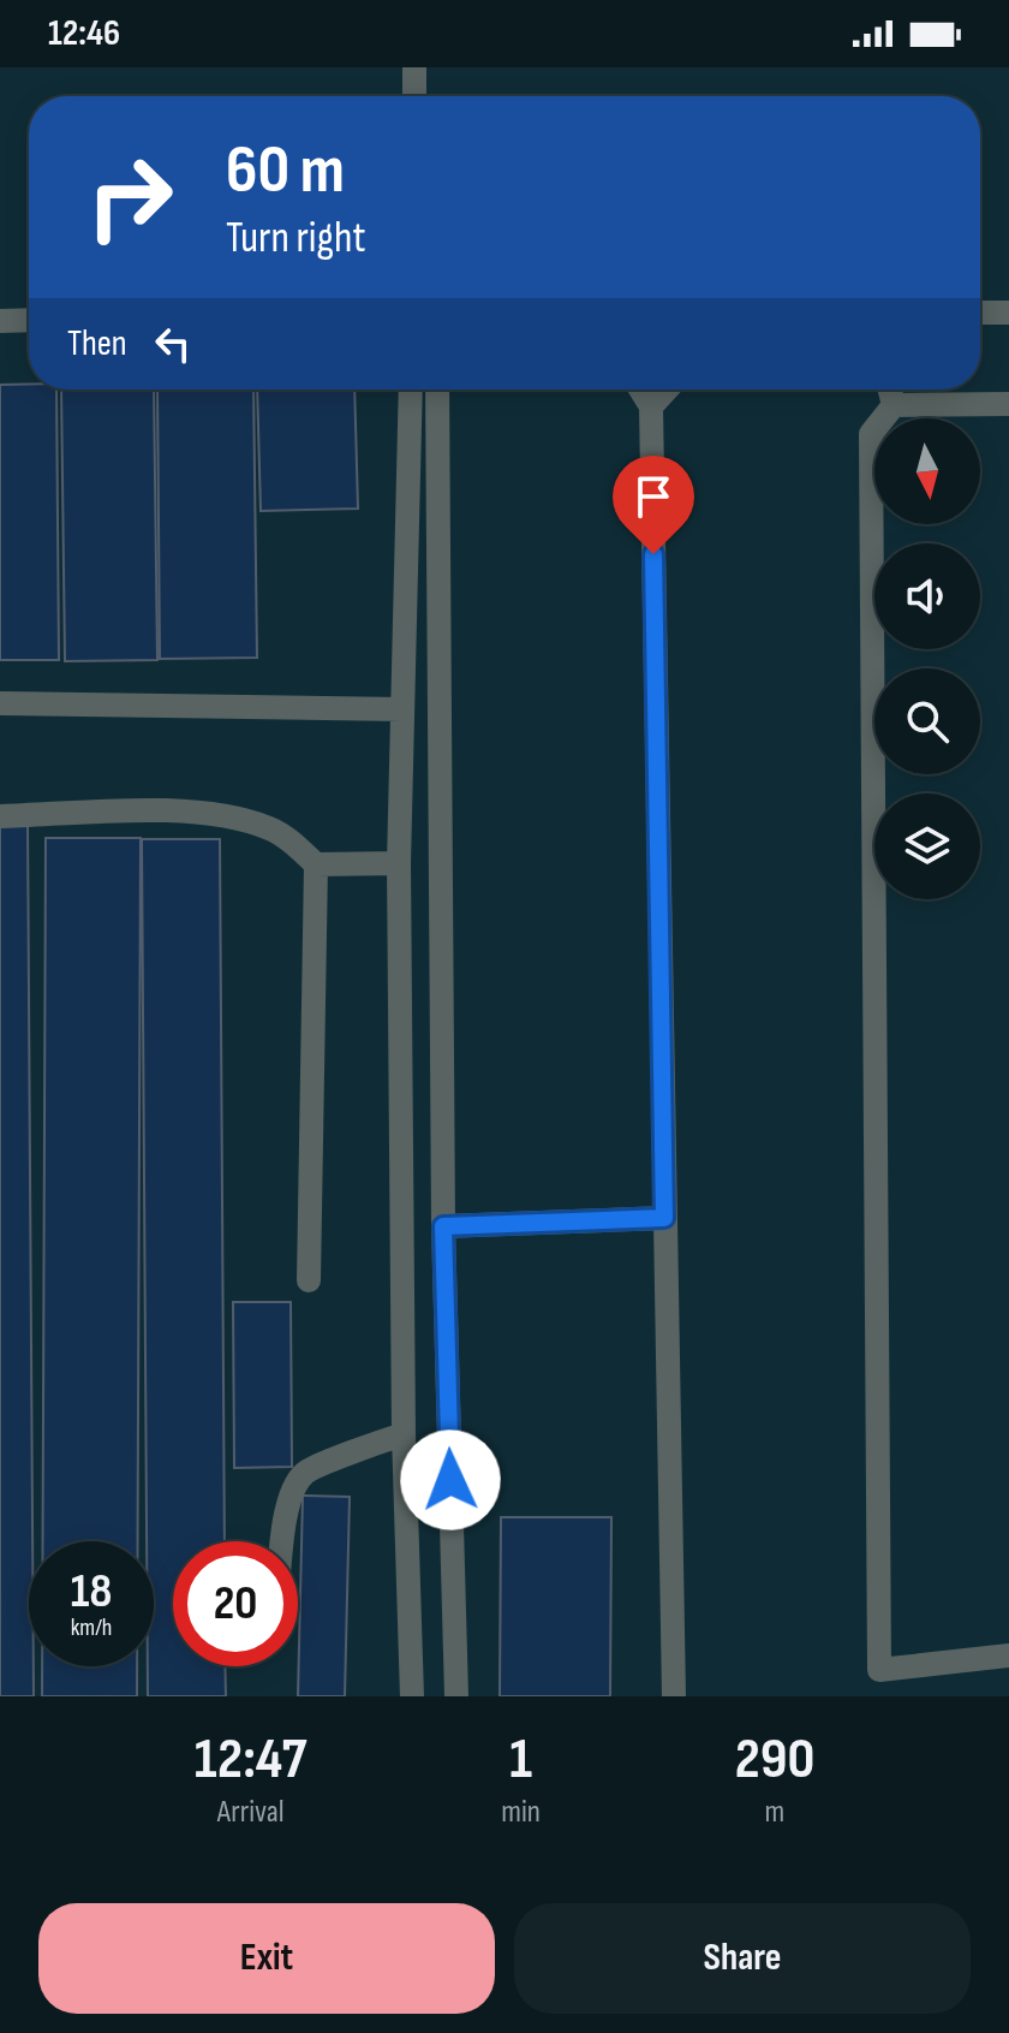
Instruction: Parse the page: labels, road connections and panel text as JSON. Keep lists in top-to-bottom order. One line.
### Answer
{"north":"bottom","page":{"status":"12:46","turn":["60 m","Turn right"],"then":"Then","speed":"18 km/h","limit":"20","eta":["12:47","Arrival","1","min","290","m"],"buttons":["Exit","Share"]}}
